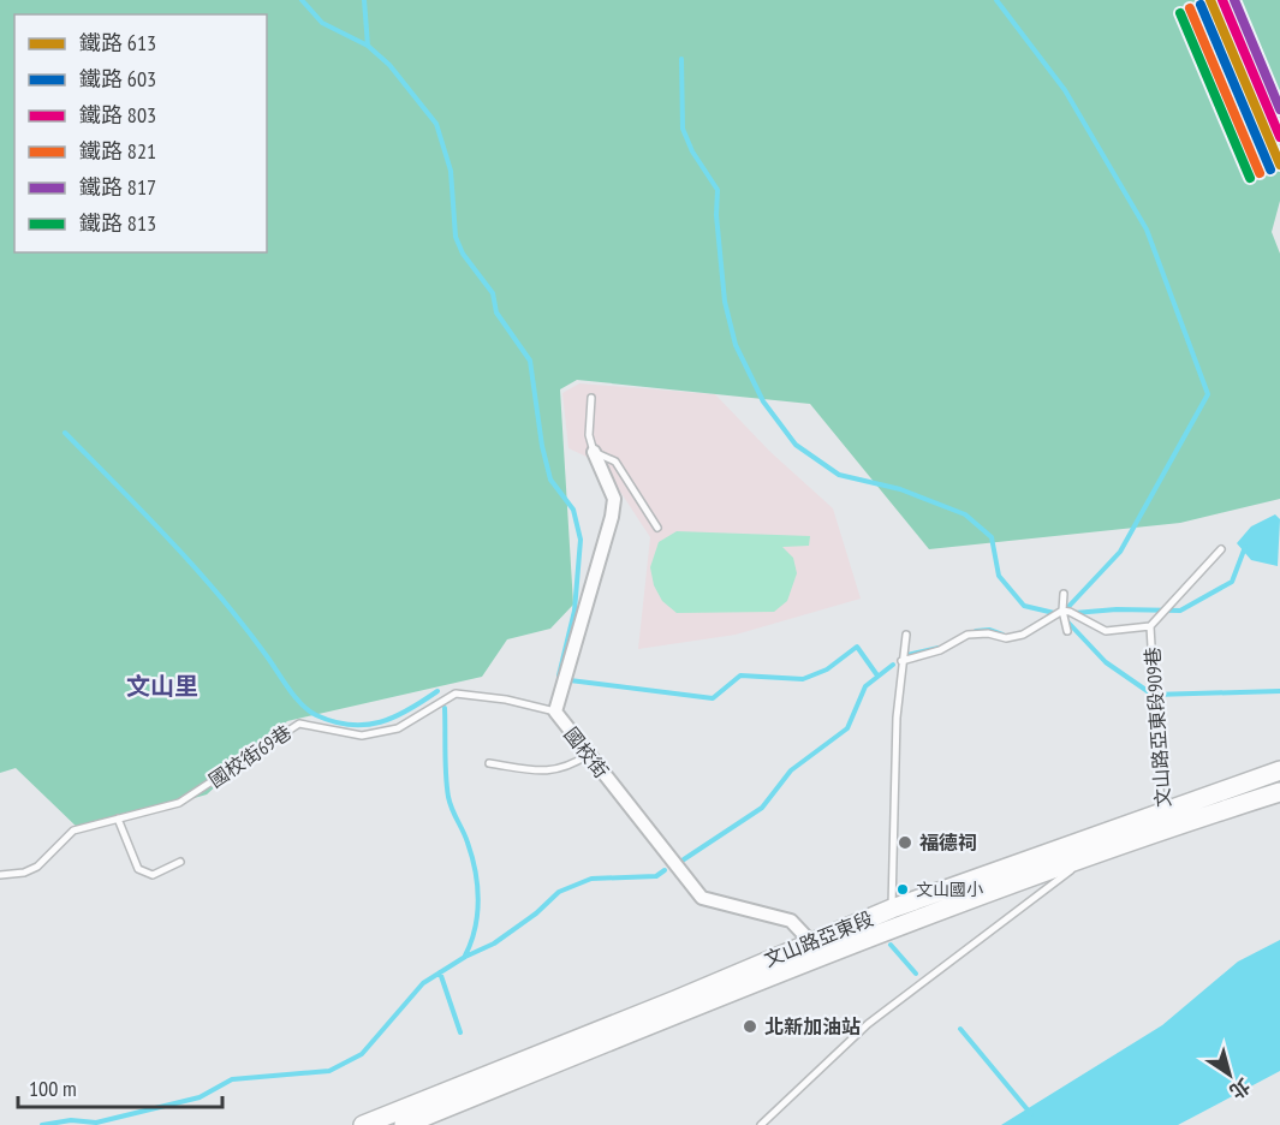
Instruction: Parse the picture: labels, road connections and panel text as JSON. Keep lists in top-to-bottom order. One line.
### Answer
{"streets":{"main road":["文山路亞東段"],"street":["國校街"],"lane":["文山路亞東段909巷","國校街69巷"]},"crossings":[["文山路亞東段909巷","文山路亞東段"],["國校街","國校街69巷"],["國校街","文山路亞東段"]],"districts":["文山里"],"places":["福德祠","文山國小","北新加油站"],"lines":["rail line 613","rail line 803","rail line 817","rail line 603","rail line 821","rail line 813"],"legend":["鐵路 613","鐵路 603","鐵路 803","鐵路 821","鐵路 817","鐵路 813"],"scale_bar":"100 m","north":"bottom right"}
